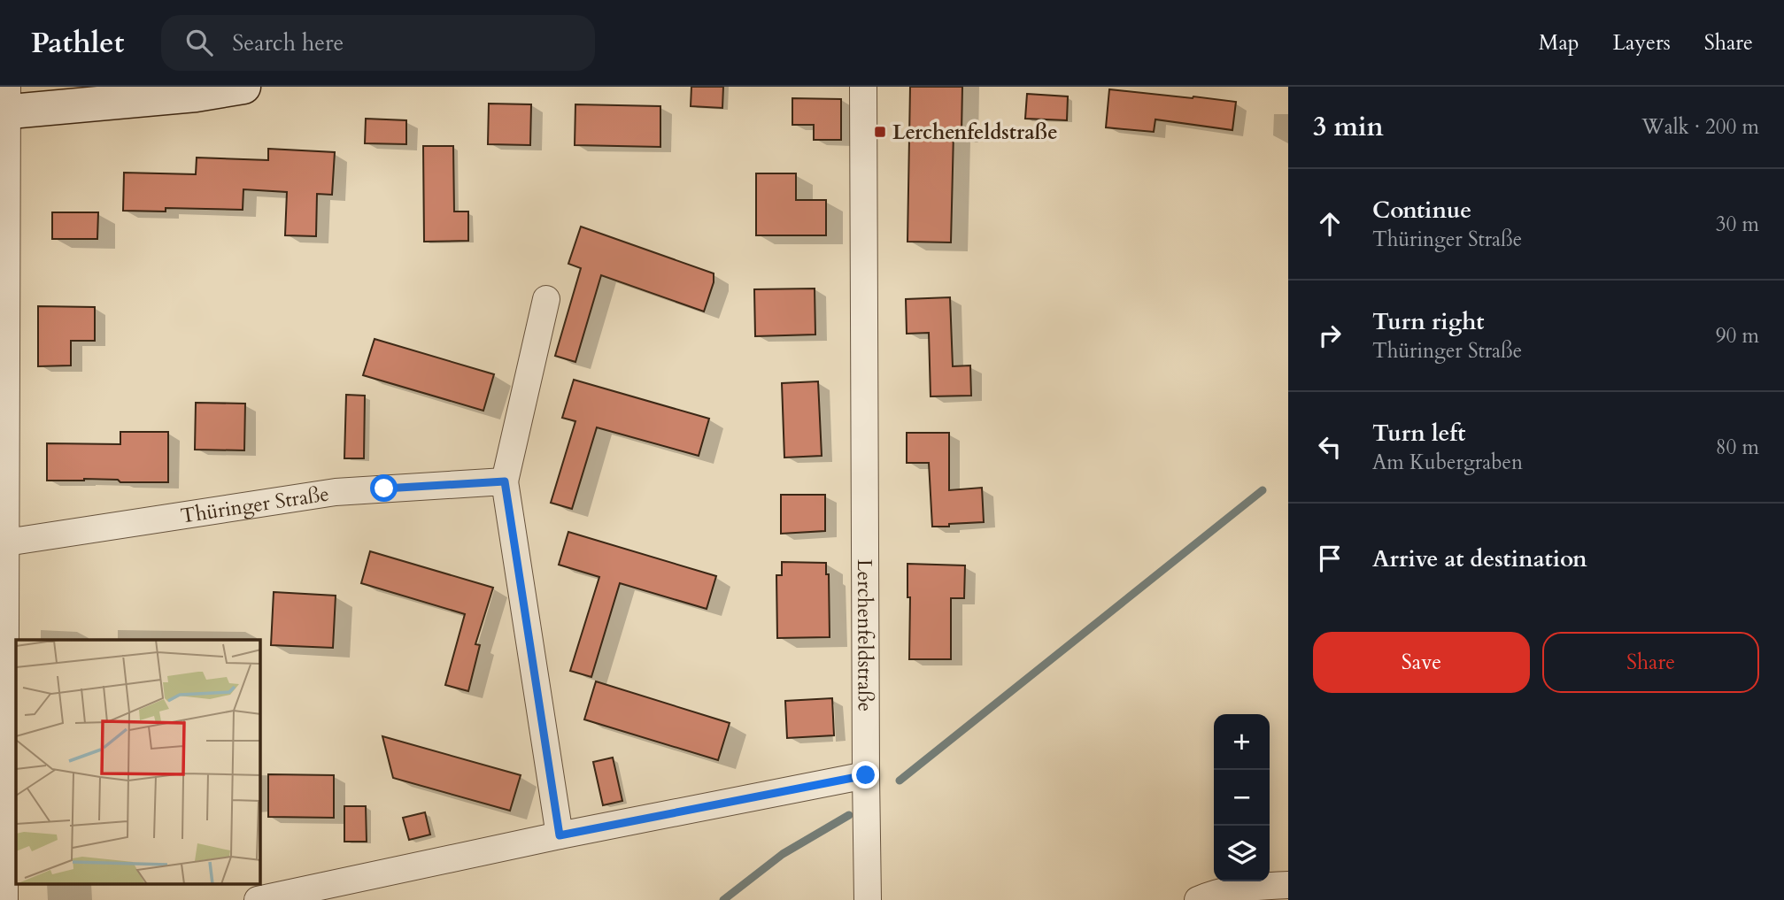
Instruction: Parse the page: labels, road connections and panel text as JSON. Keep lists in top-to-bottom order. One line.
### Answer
{"streets":{"street":["Thüringer Straße","Lerchenfeldstraße"]},"places":{"transit":["Lerchenfeldstraße"]},"page":{"header":"Pathlet","search":"Search here","nav":["Map","Layers","Share"],"heading":["3 min","Walk · 200 m"],"list":[["Continue","Thüringer Straße","30 m"],["Turn right","Thüringer Straße","90 m"],["Turn left","Am Kubergraben","80 m"],"Arrive at destination"],"buttons":["Save","Share"],"map_buttons":["+","−"]}}
